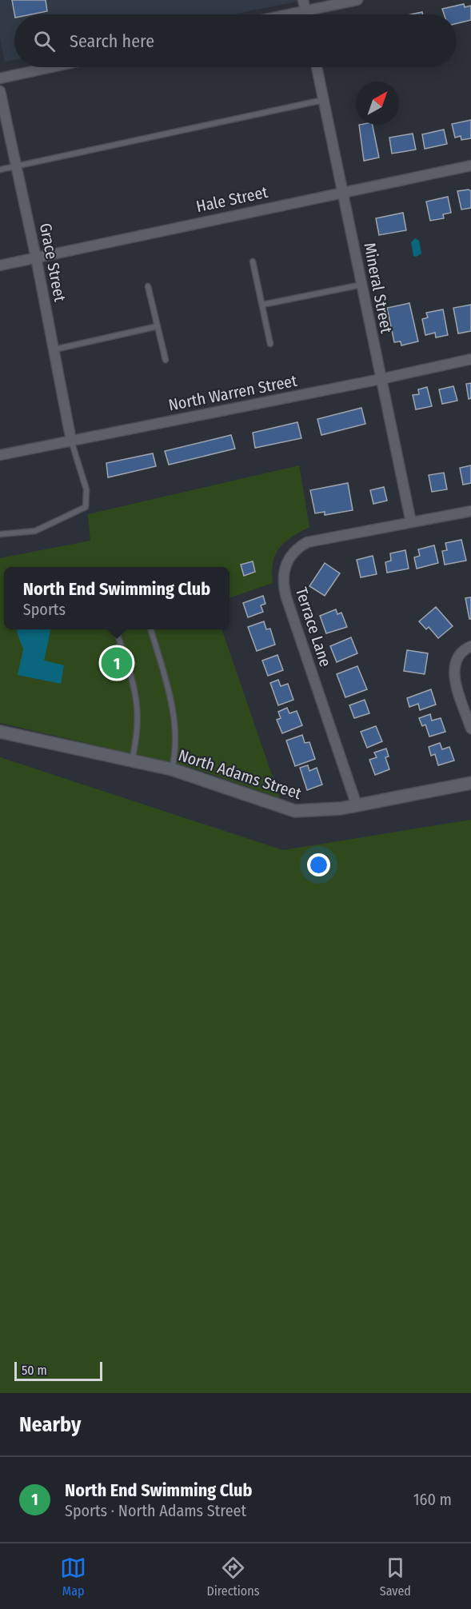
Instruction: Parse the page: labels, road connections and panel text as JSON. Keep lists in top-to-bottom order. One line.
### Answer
{"streets":{"street":["Hale Street","Grace Street","Mineral Street","North Warren Street","Terrace Lane","North Adams Street"]},"crossings":[["Hale Street","Grace Street"],["Hale Street","Mineral Street"],["Grace Street","North Warren Street"],["Mineral Street","North Warren Street"],["Mineral Street","Terrace Lane"],["Terrace Lane","North Adams Street"]],"scale_bar":"50 m","north":"top right","page":{"search":"Search here","popup":["North End Swimming Club","Sports"],"pins":"1","scale":"50 m","heading":"Nearby","list":[{"mark":"1","name":"North End Swimming Club","note":"Sports · North Adams Street","value":"160 m"}],"nav":["Map","Directions","Saved"]}}
